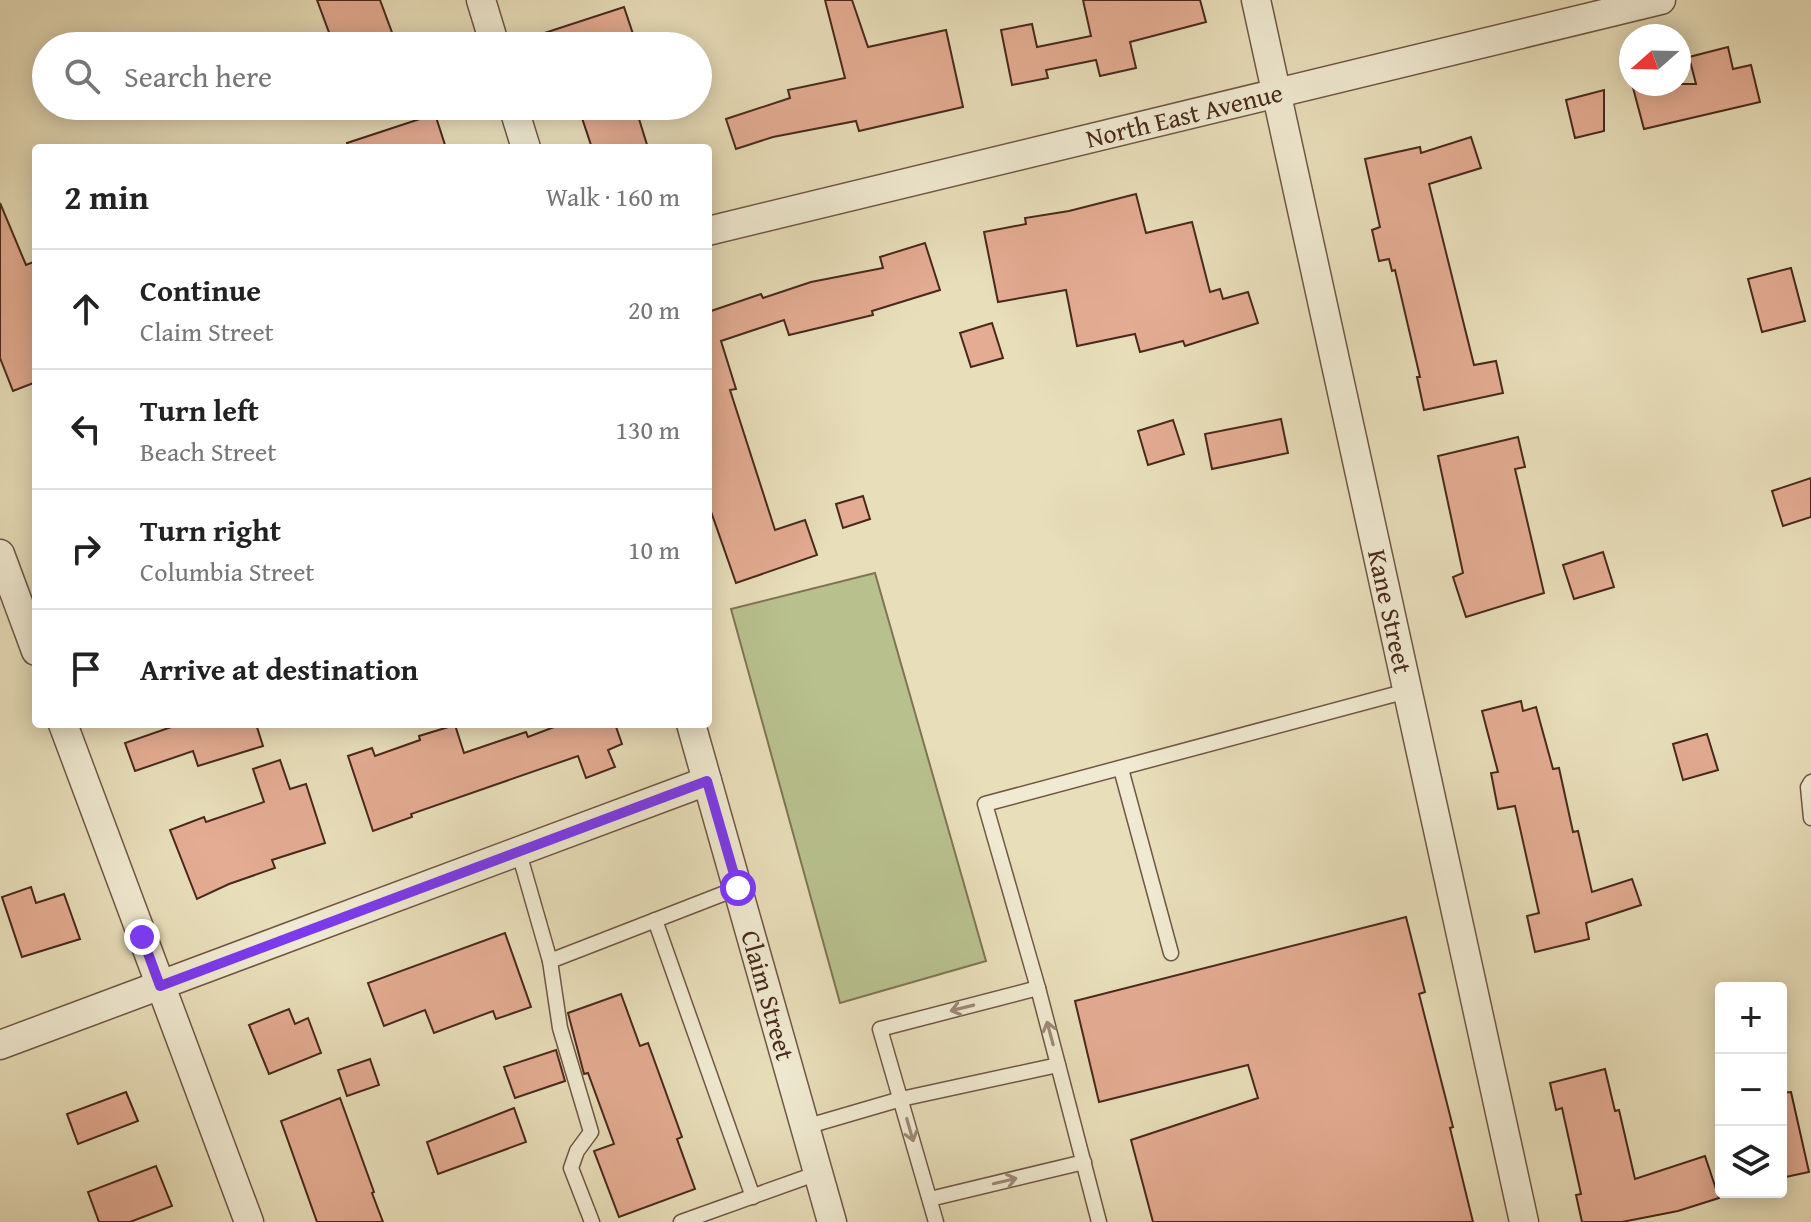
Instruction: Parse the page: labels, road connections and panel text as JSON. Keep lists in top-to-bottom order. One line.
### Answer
{"streets":{"street":["North East Avenue","Kane Street","Claim Street"]},"crossings":[["North East Avenue","Kane Street"]],"north":"left","page":{"search":"Search here","heading":["2 min","Walk · 160 m"],"list":[["Continue","Claim Street","20 m"],["Turn left","Beach Street","130 m"],["Turn right","Columbia Street","10 m"],"Arrive at destination"],"map_buttons":["+","−"]}}
